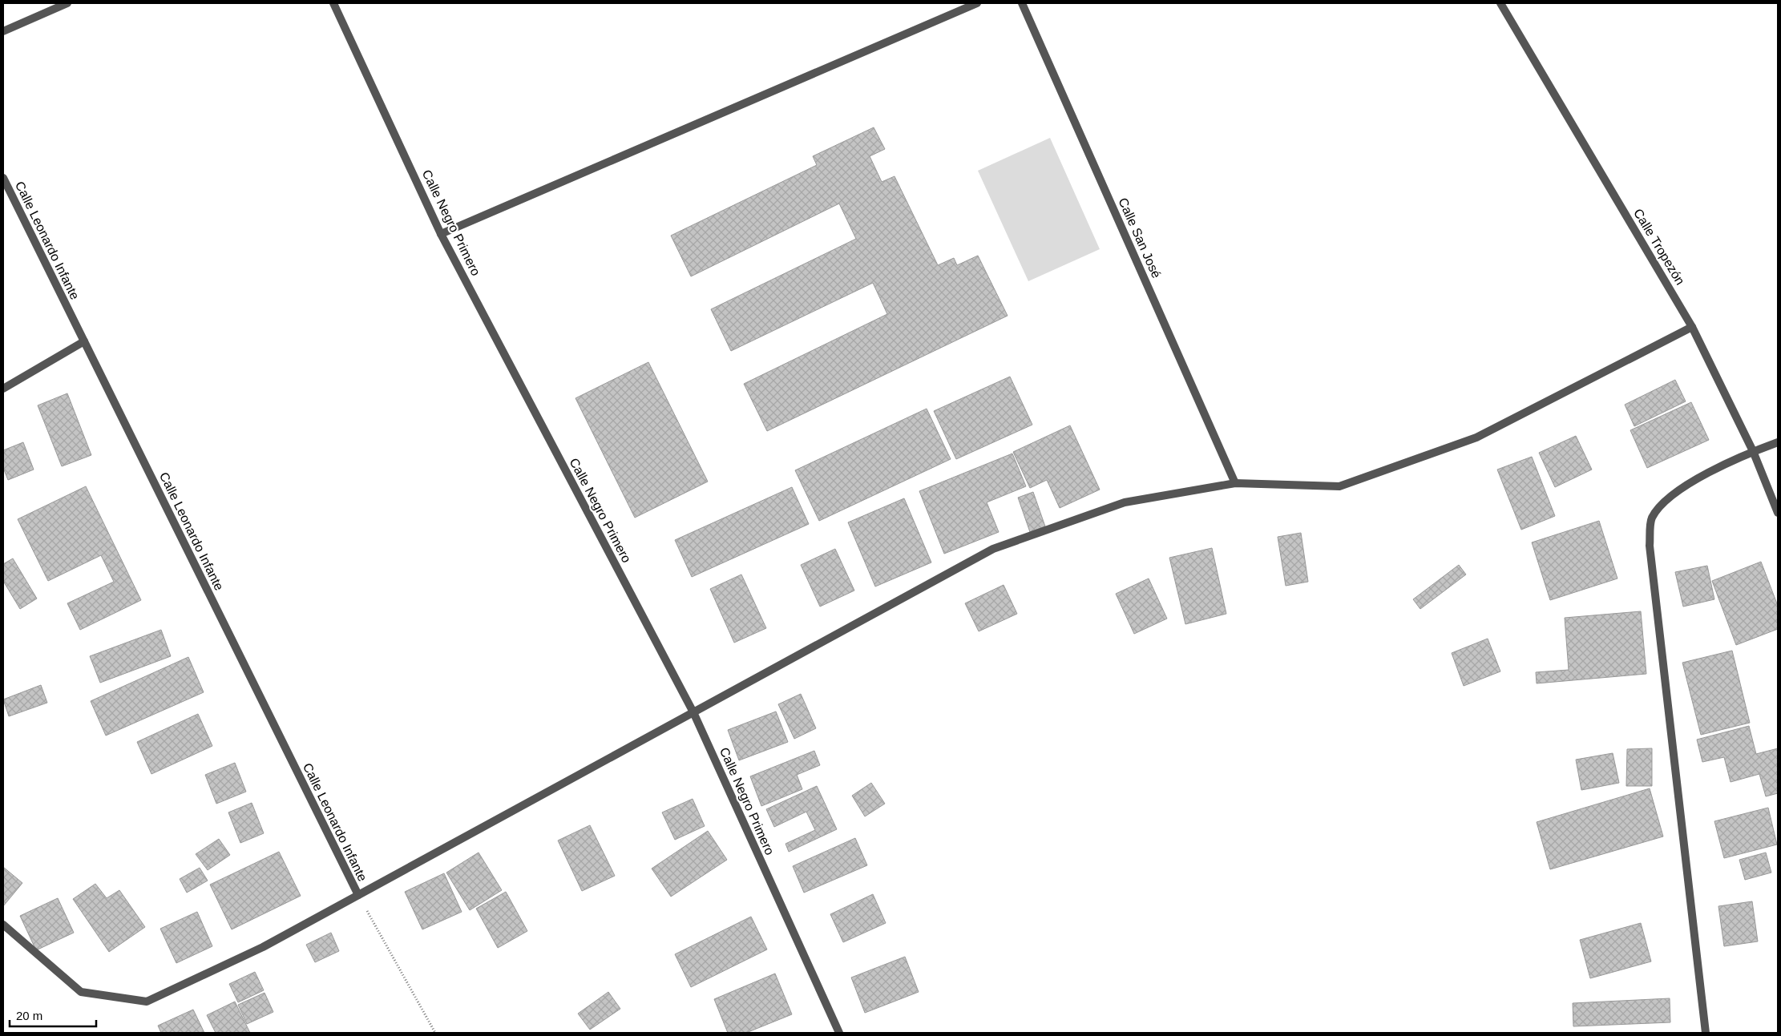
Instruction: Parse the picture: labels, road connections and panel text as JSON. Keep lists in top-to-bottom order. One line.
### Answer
{"streets":{"street":["Calle Negro Primero","Calle San José","Calle Leonardo Infante","Calle Tropezón"]},"scale_bar":"20 m"}
